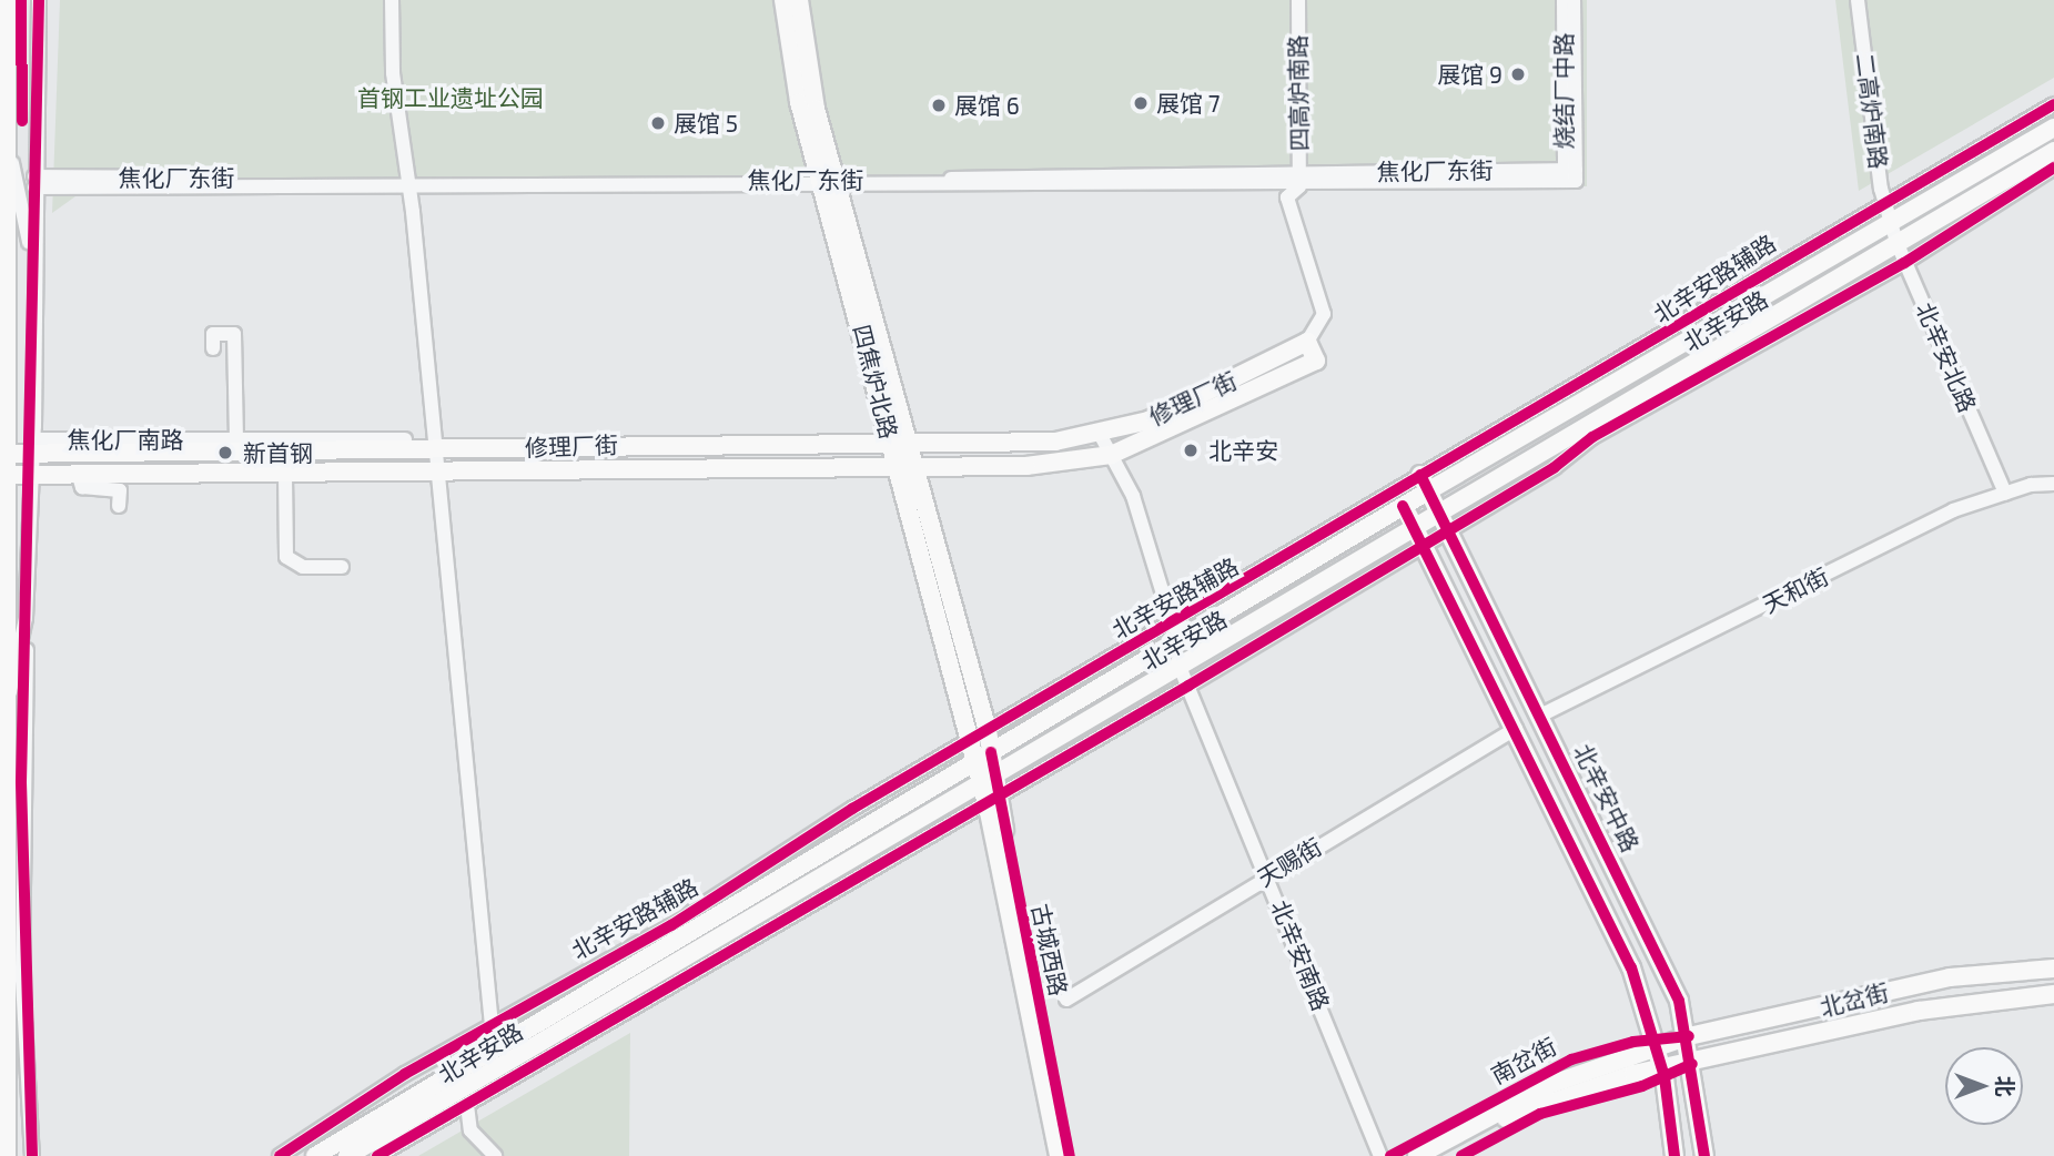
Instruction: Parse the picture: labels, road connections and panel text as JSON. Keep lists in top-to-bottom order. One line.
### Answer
{"streets":{"main road":["北辛安路","四焦炉北路","修理厂街","北辛安中路","古城西路","北岔街","南岔街"],"street":["烧结厂中路","四高炉南路","二高炉南路","焦化厂东街","北辛安路辅路","北辛安北路","焦化厂南路","天和街","天赐街","北辛安南路"]},"crossings":[["烧结厂中路","焦化厂东街"],["四高炉南路","焦化厂东街"],["四高炉南路","修理厂街"],["二高炉南路","北辛安路辅路"],["二高炉南路","北辛安路"],["二高炉南路","北辛安北路"],["焦化厂东街","四焦炉北路"],["北辛安路辅路","北辛安路"],["北辛安路辅路","北辛安北路"],["北辛安路辅路","四焦炉北路"],["北辛安路辅路","北辛安中路"],["北辛安路","北辛安北路"],["北辛安路","四焦炉北路"],["北辛安路","北辛安中路"],["北辛安路","古城西路"],["北辛安路","北辛安南路"],["北辛安北路","天和街"],["四焦炉北路","修理厂街"],["四焦炉北路","古城西路"],["修理厂街","焦化厂南路"],["天和街","北辛安中路"],["北辛安中路","北岔街"],["天赐街","北辛安南路"],["北岔街","南岔街"]],"parks":["首钢工业遗址公园"],"places":["展馆 9","展馆 7","展馆 6","展馆 5","北辛安","新首钢"],"north":"right"}
